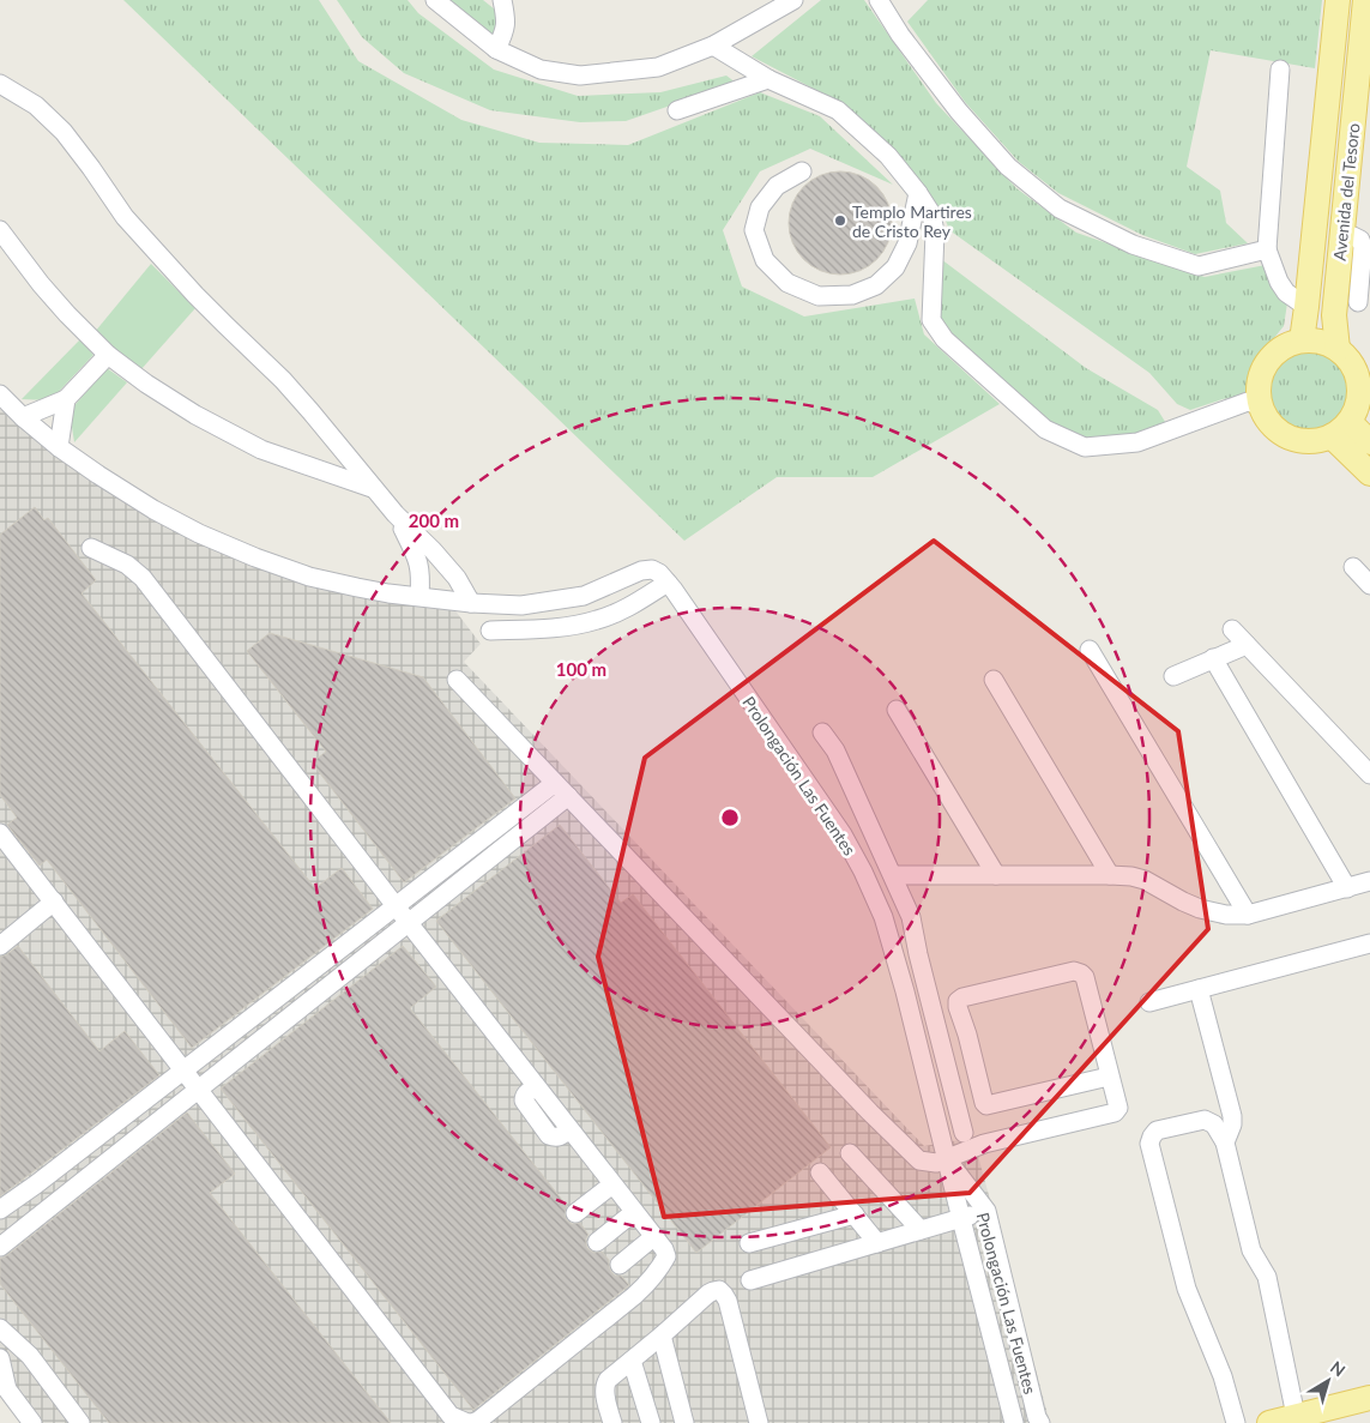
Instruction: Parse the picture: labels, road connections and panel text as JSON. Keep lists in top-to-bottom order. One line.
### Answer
{"streets":{"main road":["Avenida del Tesoro"],"street":["Prolongación Las Fuentes"]},"places":["Templo Martires de Cristo Rey"],"north":"top right","rings":["200 m","100 m"]}
